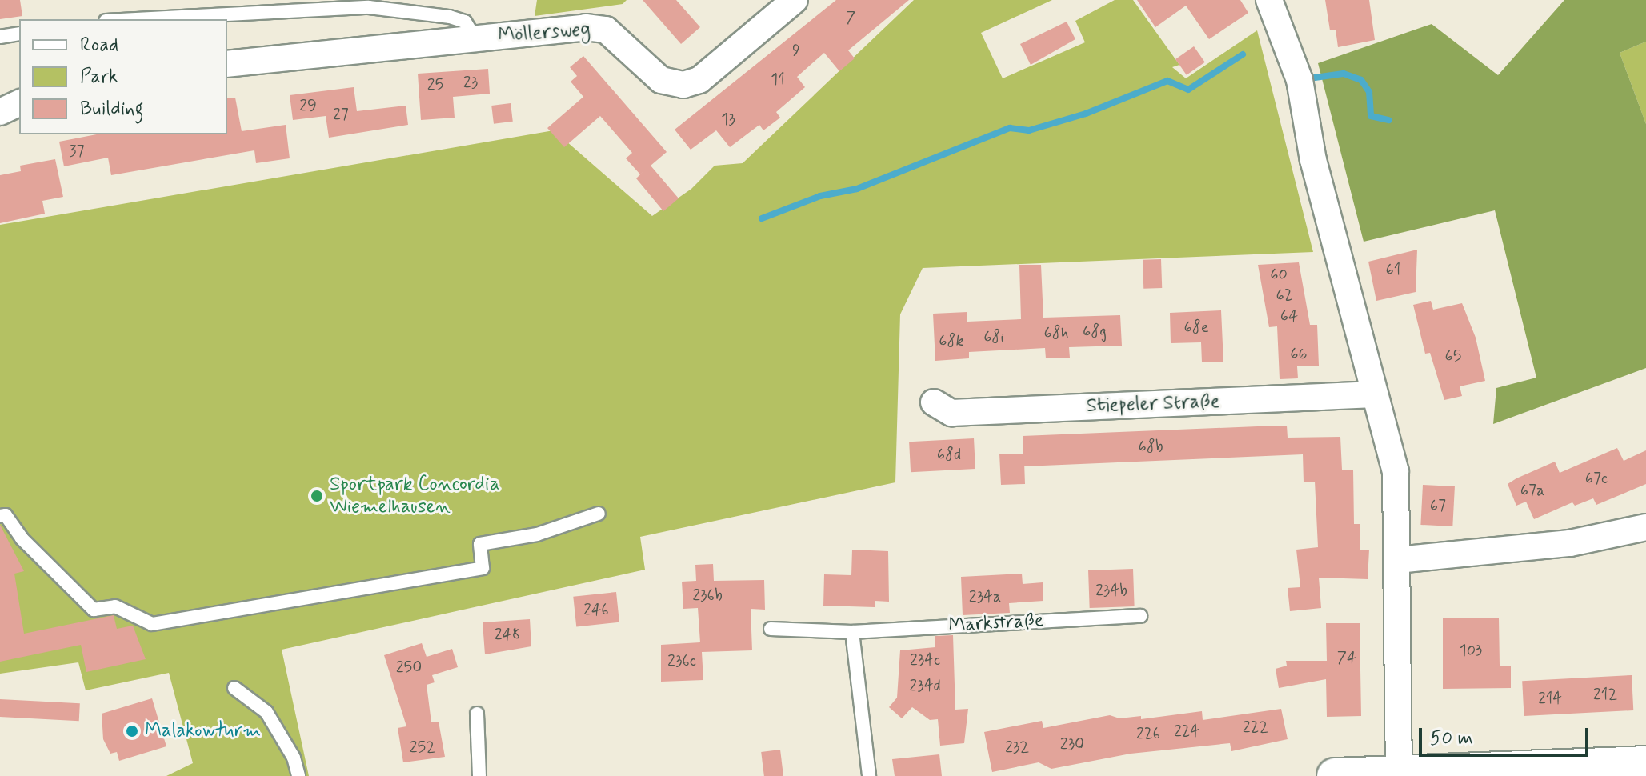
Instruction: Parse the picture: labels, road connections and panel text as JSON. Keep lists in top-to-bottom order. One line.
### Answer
{"streets":{"street":["Möllersweg","Stiepeler Straße"],"lane":["Markstraße"]},"places":["Sportpark Concordia Wiemelhausen","Malakowturm"],"house_numbers":["7","9","11","23","25","29","27","13","37","61","60","62","64","68e","68g","68h","68i","68k","66","65","68b","68d","67c","67a","67","234b","236b","234a","246","248","103","74","234c","236c","250","234d","212","214","222","224","226","230","252","232"],"legend":["Road","Park","Building"],"scale_bar":"50 m"}
